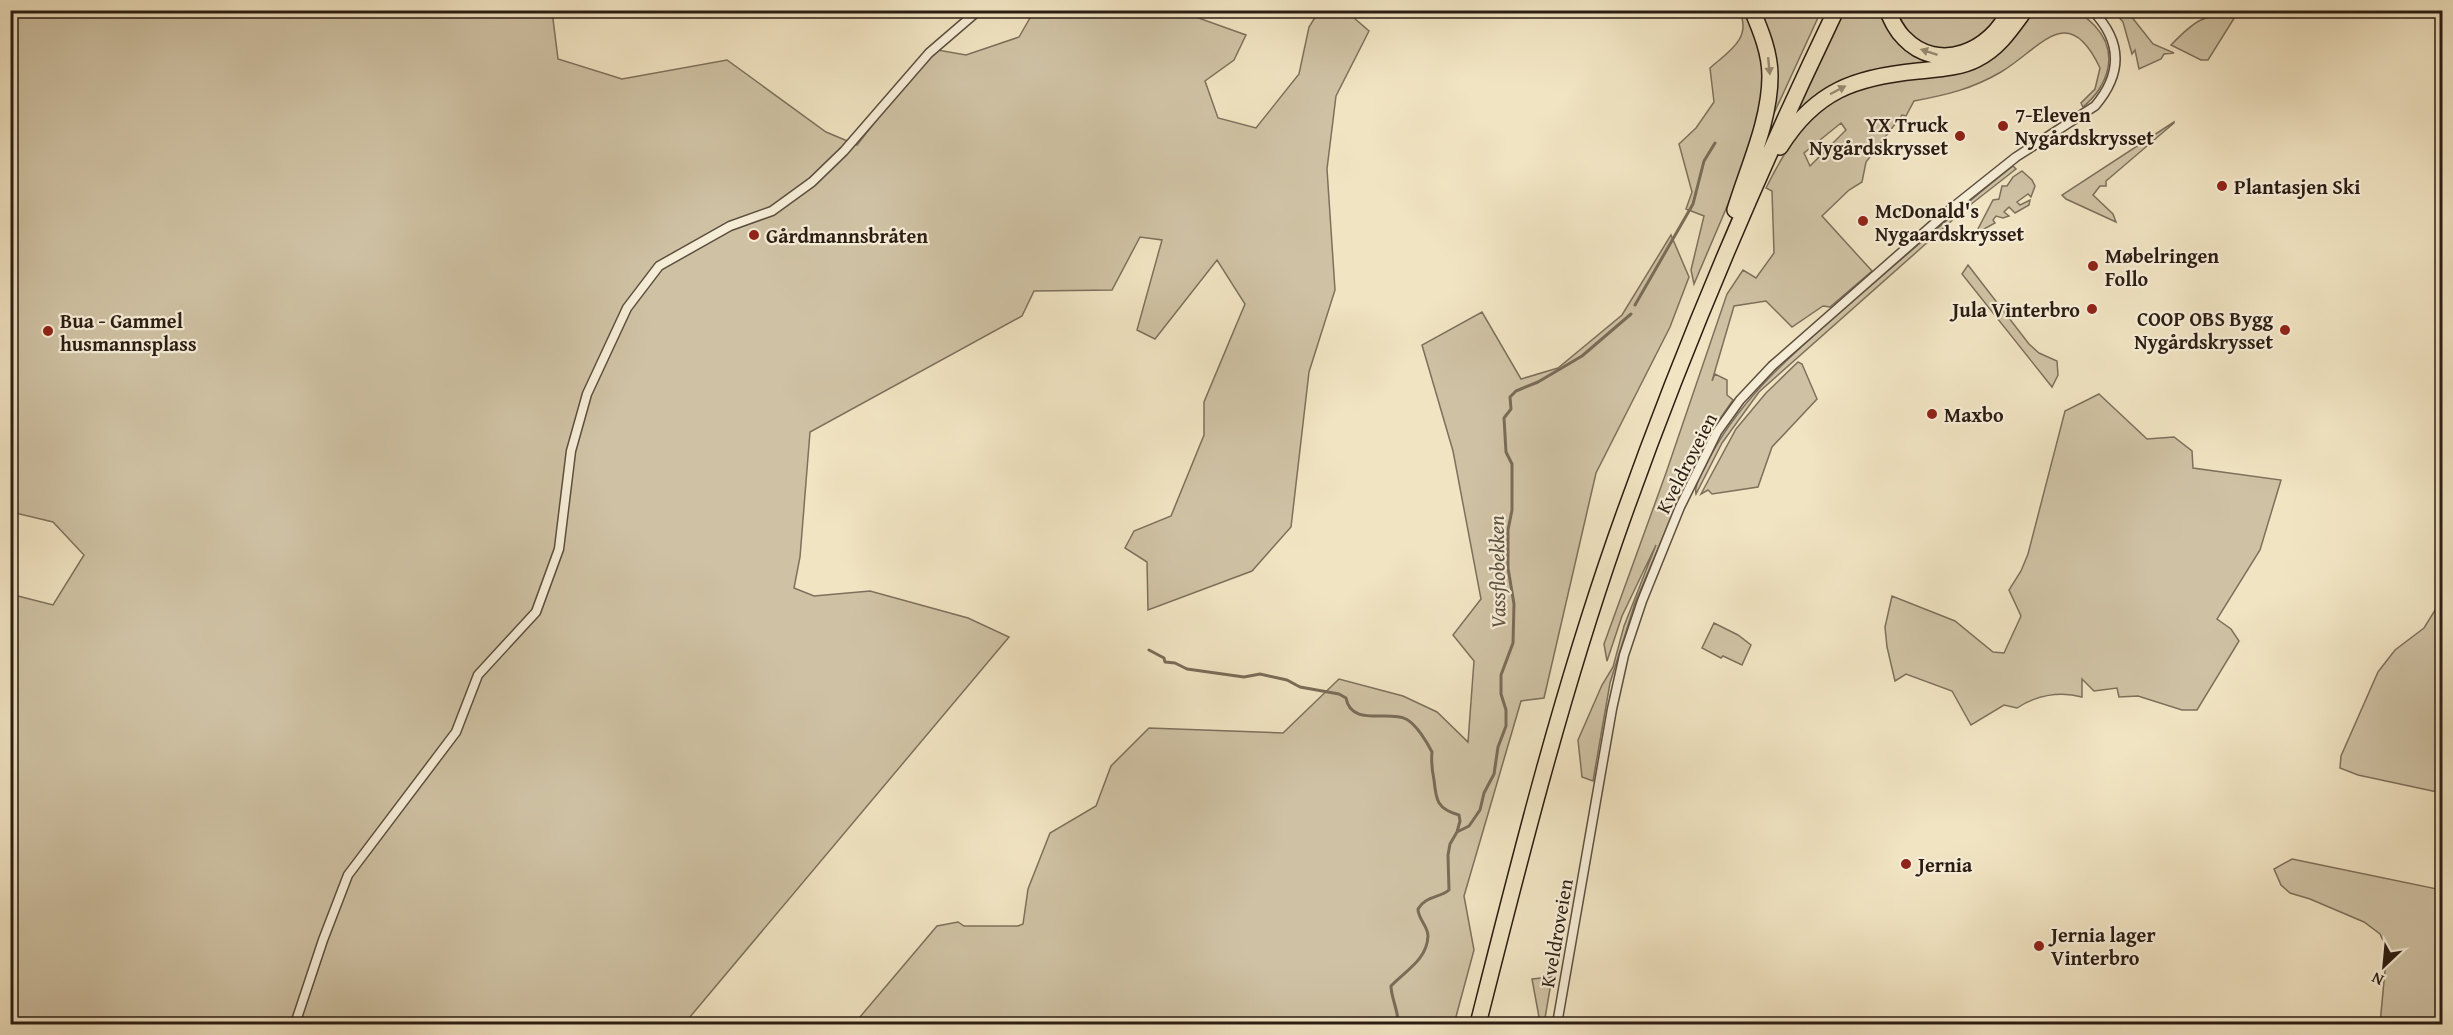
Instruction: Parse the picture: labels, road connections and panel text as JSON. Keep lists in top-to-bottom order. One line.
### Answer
{"streets":{"street":["Kveldroveien"]},"water":["Vassflobekken"],"places":["7-Eleven Nygårdskrysset","YX Truck Nygårdskrysset","Plantasjen Ski","McDonald's Nygaardskrysset","Gårdmannsbråten","Møbelringen Follo","Jula Vinterbro","COOP OBS Bygg Nygårdskrysset","Bua - Gammel husmannsplass","Maxbo","Jernia","Jernia lager Vinterbro"],"north":"bottom left"}
